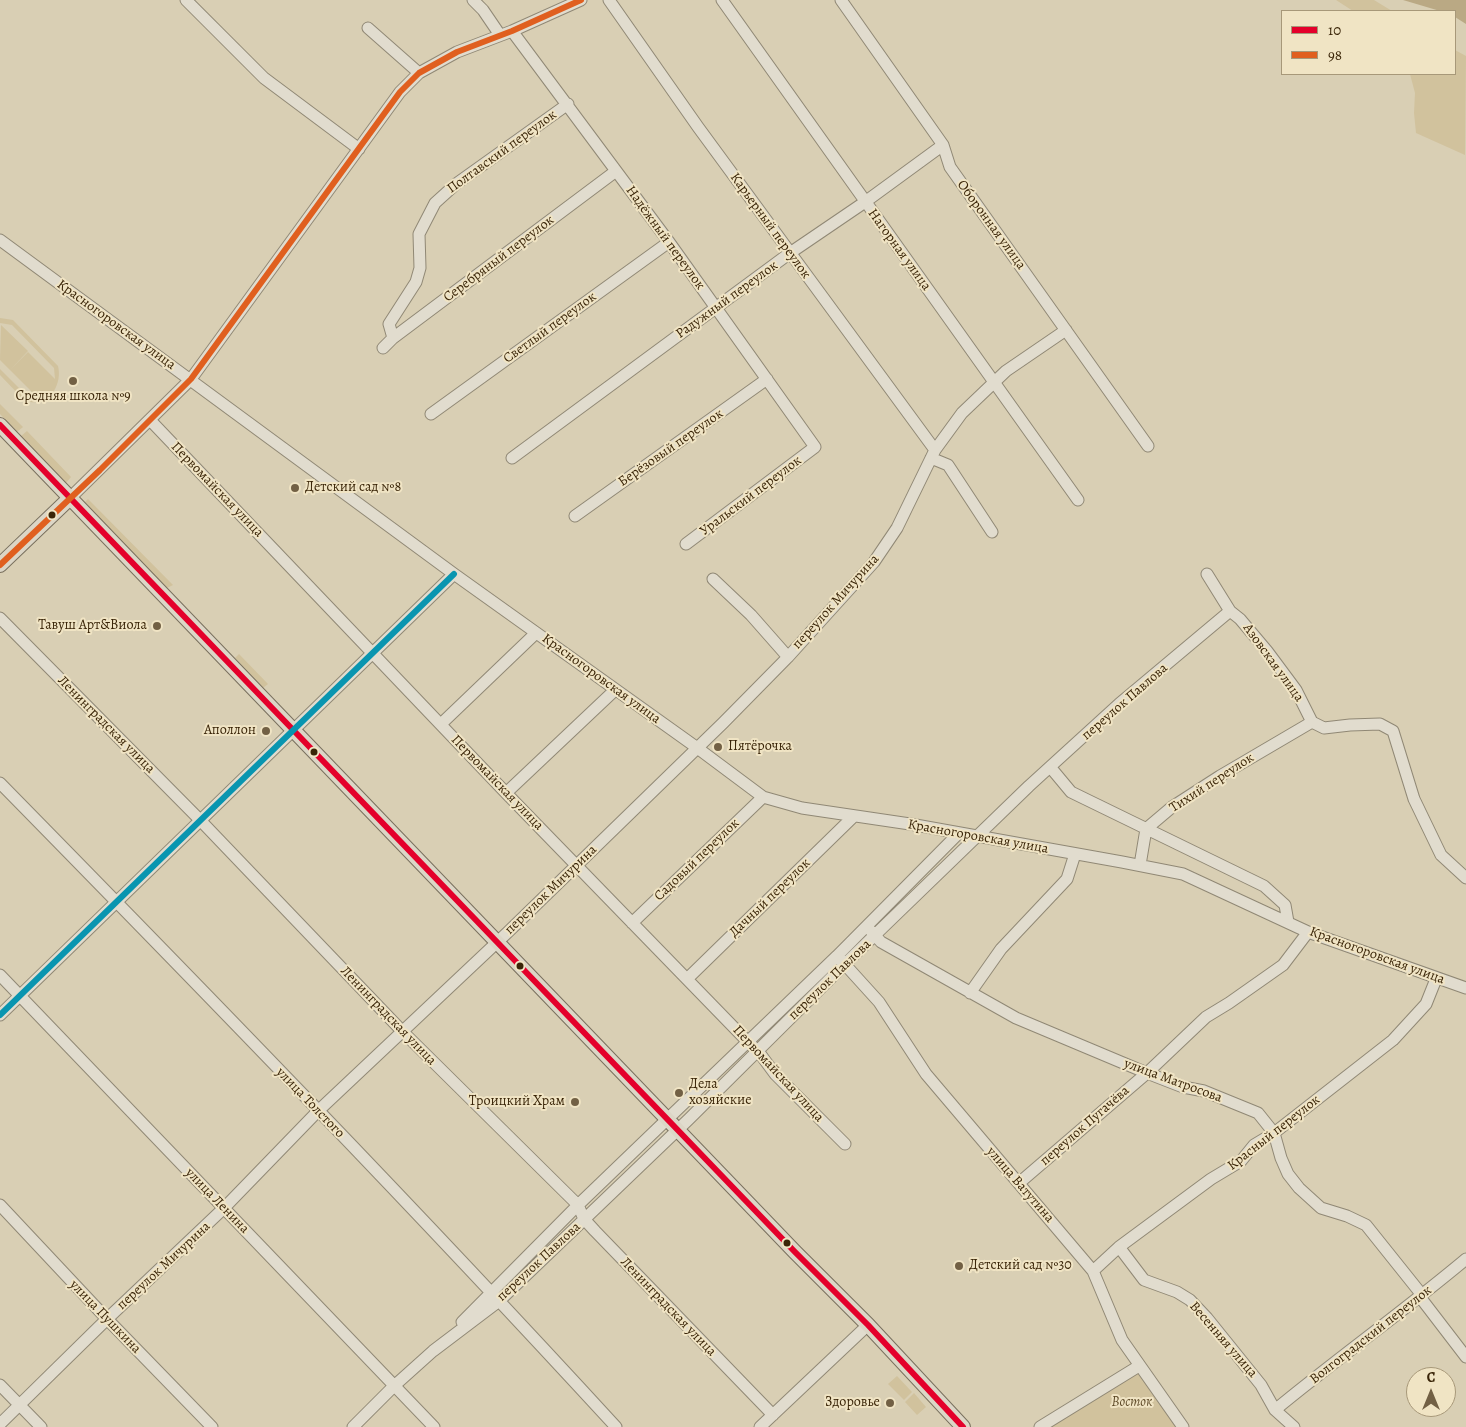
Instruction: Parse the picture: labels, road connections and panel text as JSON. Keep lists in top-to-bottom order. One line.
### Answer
{"streets":{"street":["Полтавский переулок","Оборонная улица","Карьерный переулок","Надёжный переулок","Нагорная улица","Серебряный переулок","Радужный переулок","Красногоровская улица","Светлый переулок","Берёзовый переулок","Первомайская улица","Уральский переулок","переулок Мичурина","Азовская улица","переулок Павлова","Ленинградская улица","Тихий переулок","Садовый переулок","Дачный переулок","улица Матросова","улица Толстого","переулок Пугачёва","Красный переулок","улица Ватутина","улица Ленина","улица Пушкина","Волгоградский переулок","Весенняя улица"]},"crossings":[["Полтавский переулок","Надёжный переулок"],["Полтавский переулок","Серебряный переулок"],["Оборонная улица","Радужный переулок"],["Оборонная улица","переулок Мичурина"],["Карьерный переулок","Радужный переулок"],["Карьерный переулок","переулок Мичурина"],["Надёжный переулок","Серебряный переулок"],["Надёжный переулок","Радужный переулок"],["Надёжный переулок","Светлый переулок"],["Надёжный переулок","Берёзовый переулок"],["Надёжный переулок","Уральский переулок"],["Нагорная улица","Радужный переулок"],["Нагорная улица","переулок Мичурина"],["Красногоровская улица","переулок Мичурина"],["Красногоровская улица","переулок Павлова"],["Красногоровская улица","Садовый переулок"],["Красногоровская улица","Дачный переулок"],["Красногоровская улица","переулок Пугачёва"],["Красногоровская улица","Красный переулок"],["Первомайская улица","переулок Мичурина"],["Первомайская улица","переулок Павлова"],["Первомайская улица","Садовый переулок"],["Первомайская улица","Дачный переулок"],["переулок Мичурина","Ленинградская улица"],["переулок Мичурина","улица Толстого"],["переулок Мичурина","улица Ленина"],["переулок Мичурина","улица Пушкина"],["Азовская улица","переулок Павлова"],["Азовская улица","Тихий переулок"],["переулок Павлова","Ленинградская улица"],["переулок Павлова","улица Матросова"],["переулок Павлова","улица Толстого"],["переулок Павлова","улица Ватутина"],["переулок Павлова","улица Ленина"],["улица Матросова","переулок Пугачёва"],["улица Матросова","Красный переулок"],["улица Матросова","Волгоградский переулок"],["переулок Пугачёва","улица Ватутина"],["Красный переулок","улица Ватутина"],["Красный переулок","Весенняя улица"],["Волгоградский переулок","Весенняя улица"]],"parks":["Восток"],"places":["Средняя школа №9","Детский сад №8","Тавуш Арт&Виола","Аполлон","Пятёрочка","Дела хозяйские","Троицкий Храм","Детский сад №30","Здоровье"],"lines":["transit line 98","transit line 10"],"legend":["10","98"],"north":"top"}
